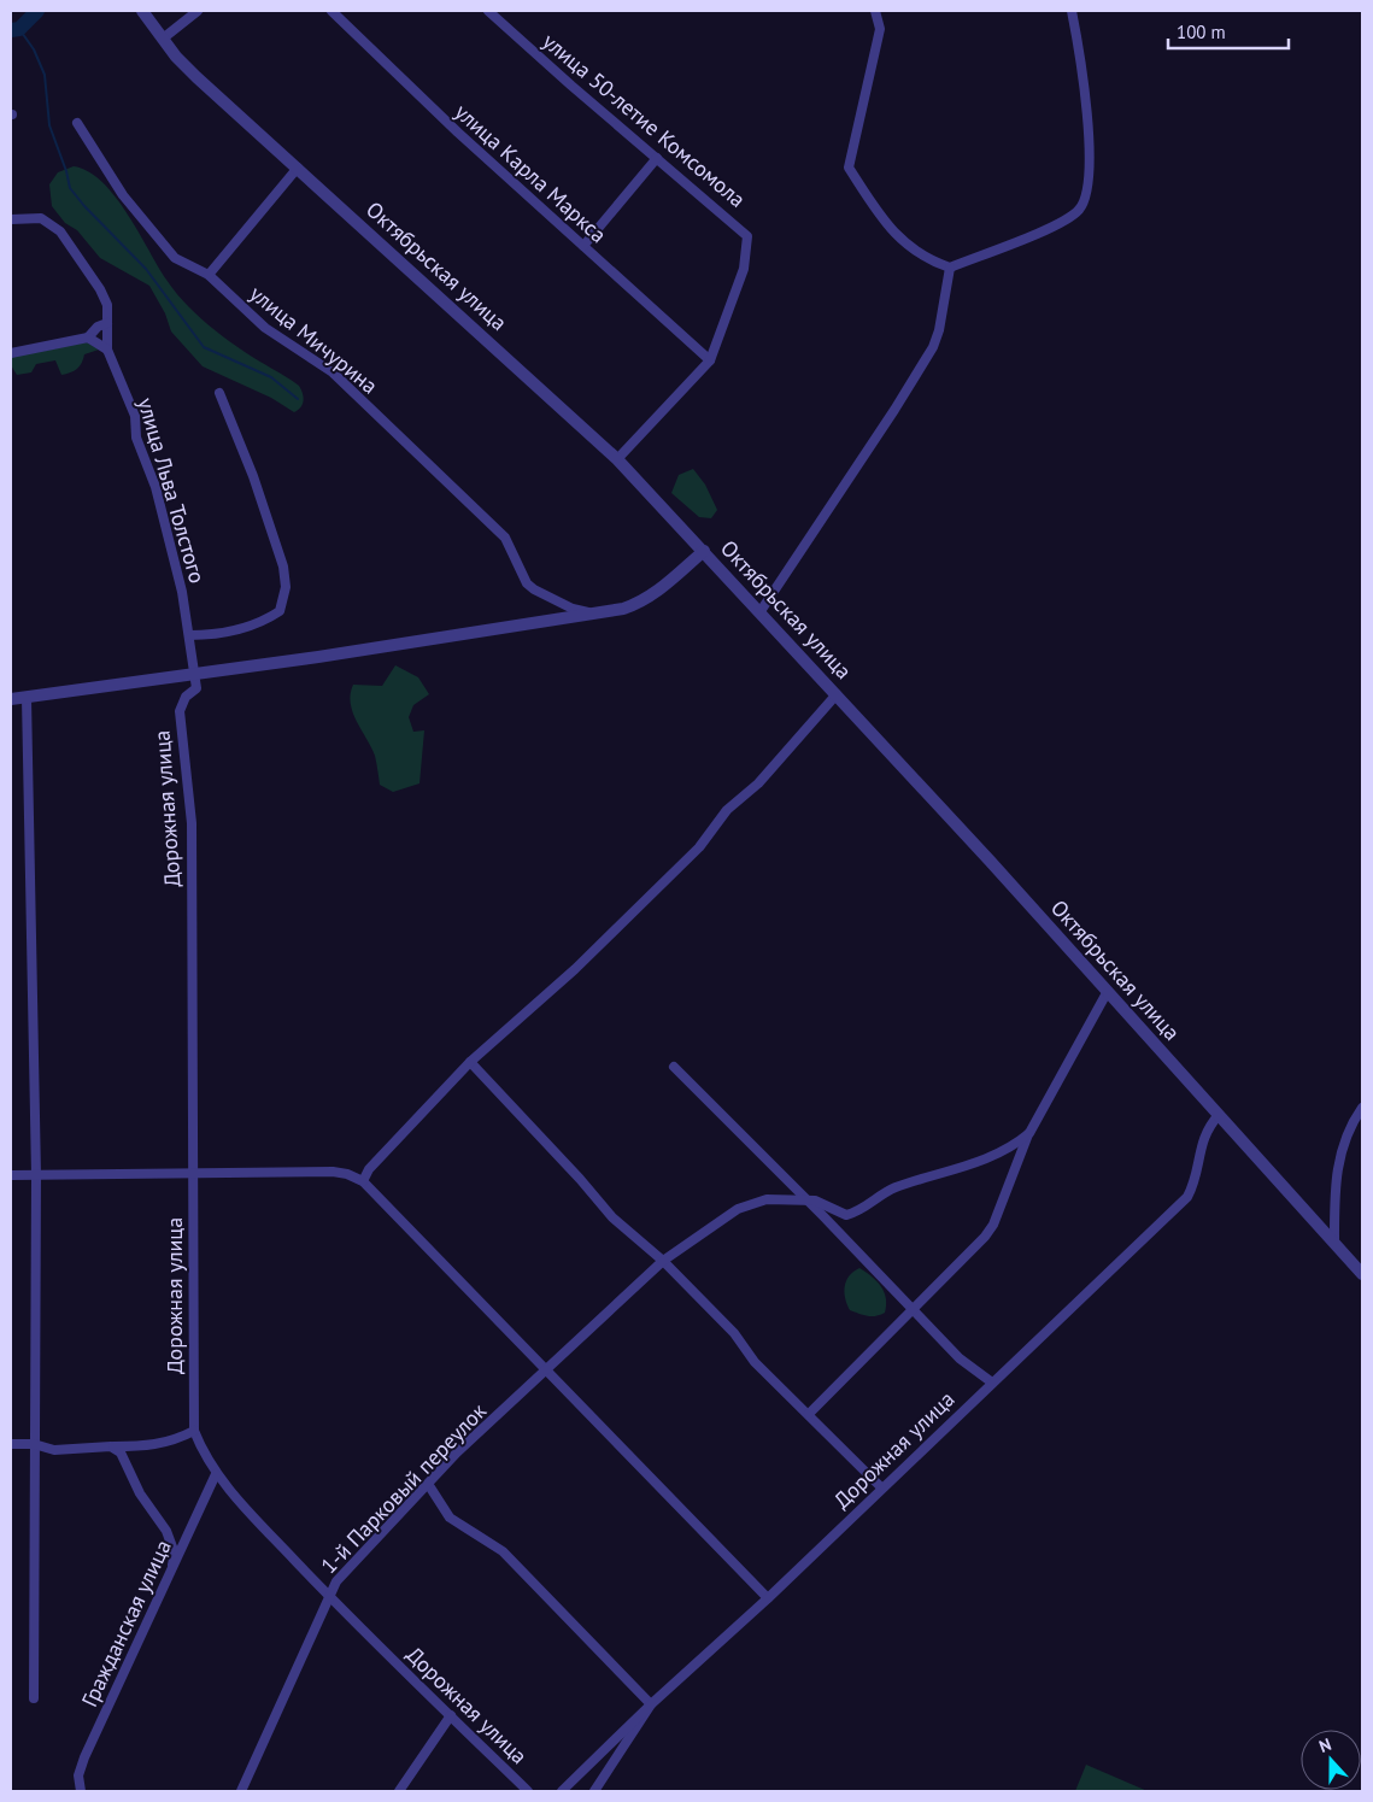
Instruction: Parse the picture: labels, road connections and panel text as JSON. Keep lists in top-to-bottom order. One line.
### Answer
{"streets":{"street":["улица 50-летие Комсомола","улица Карла Маркса","Октябрьская улица","улица Мичурина","улица Льва Толстого","Дорожная улица","1-й Парковый переулок","Гражданская улица"]},"crossings":[["улица 50-летие Комсомола","улица Карла Маркса"],["Октябрьская улица","Дорожная улица"],["улица Льва Толстого","Дорожная улица"],["Дорожная улица","1-й Парковый переулок"],["Дорожная улица","Гражданская улица"]],"scale_bar":"100 m","north":"top"}
